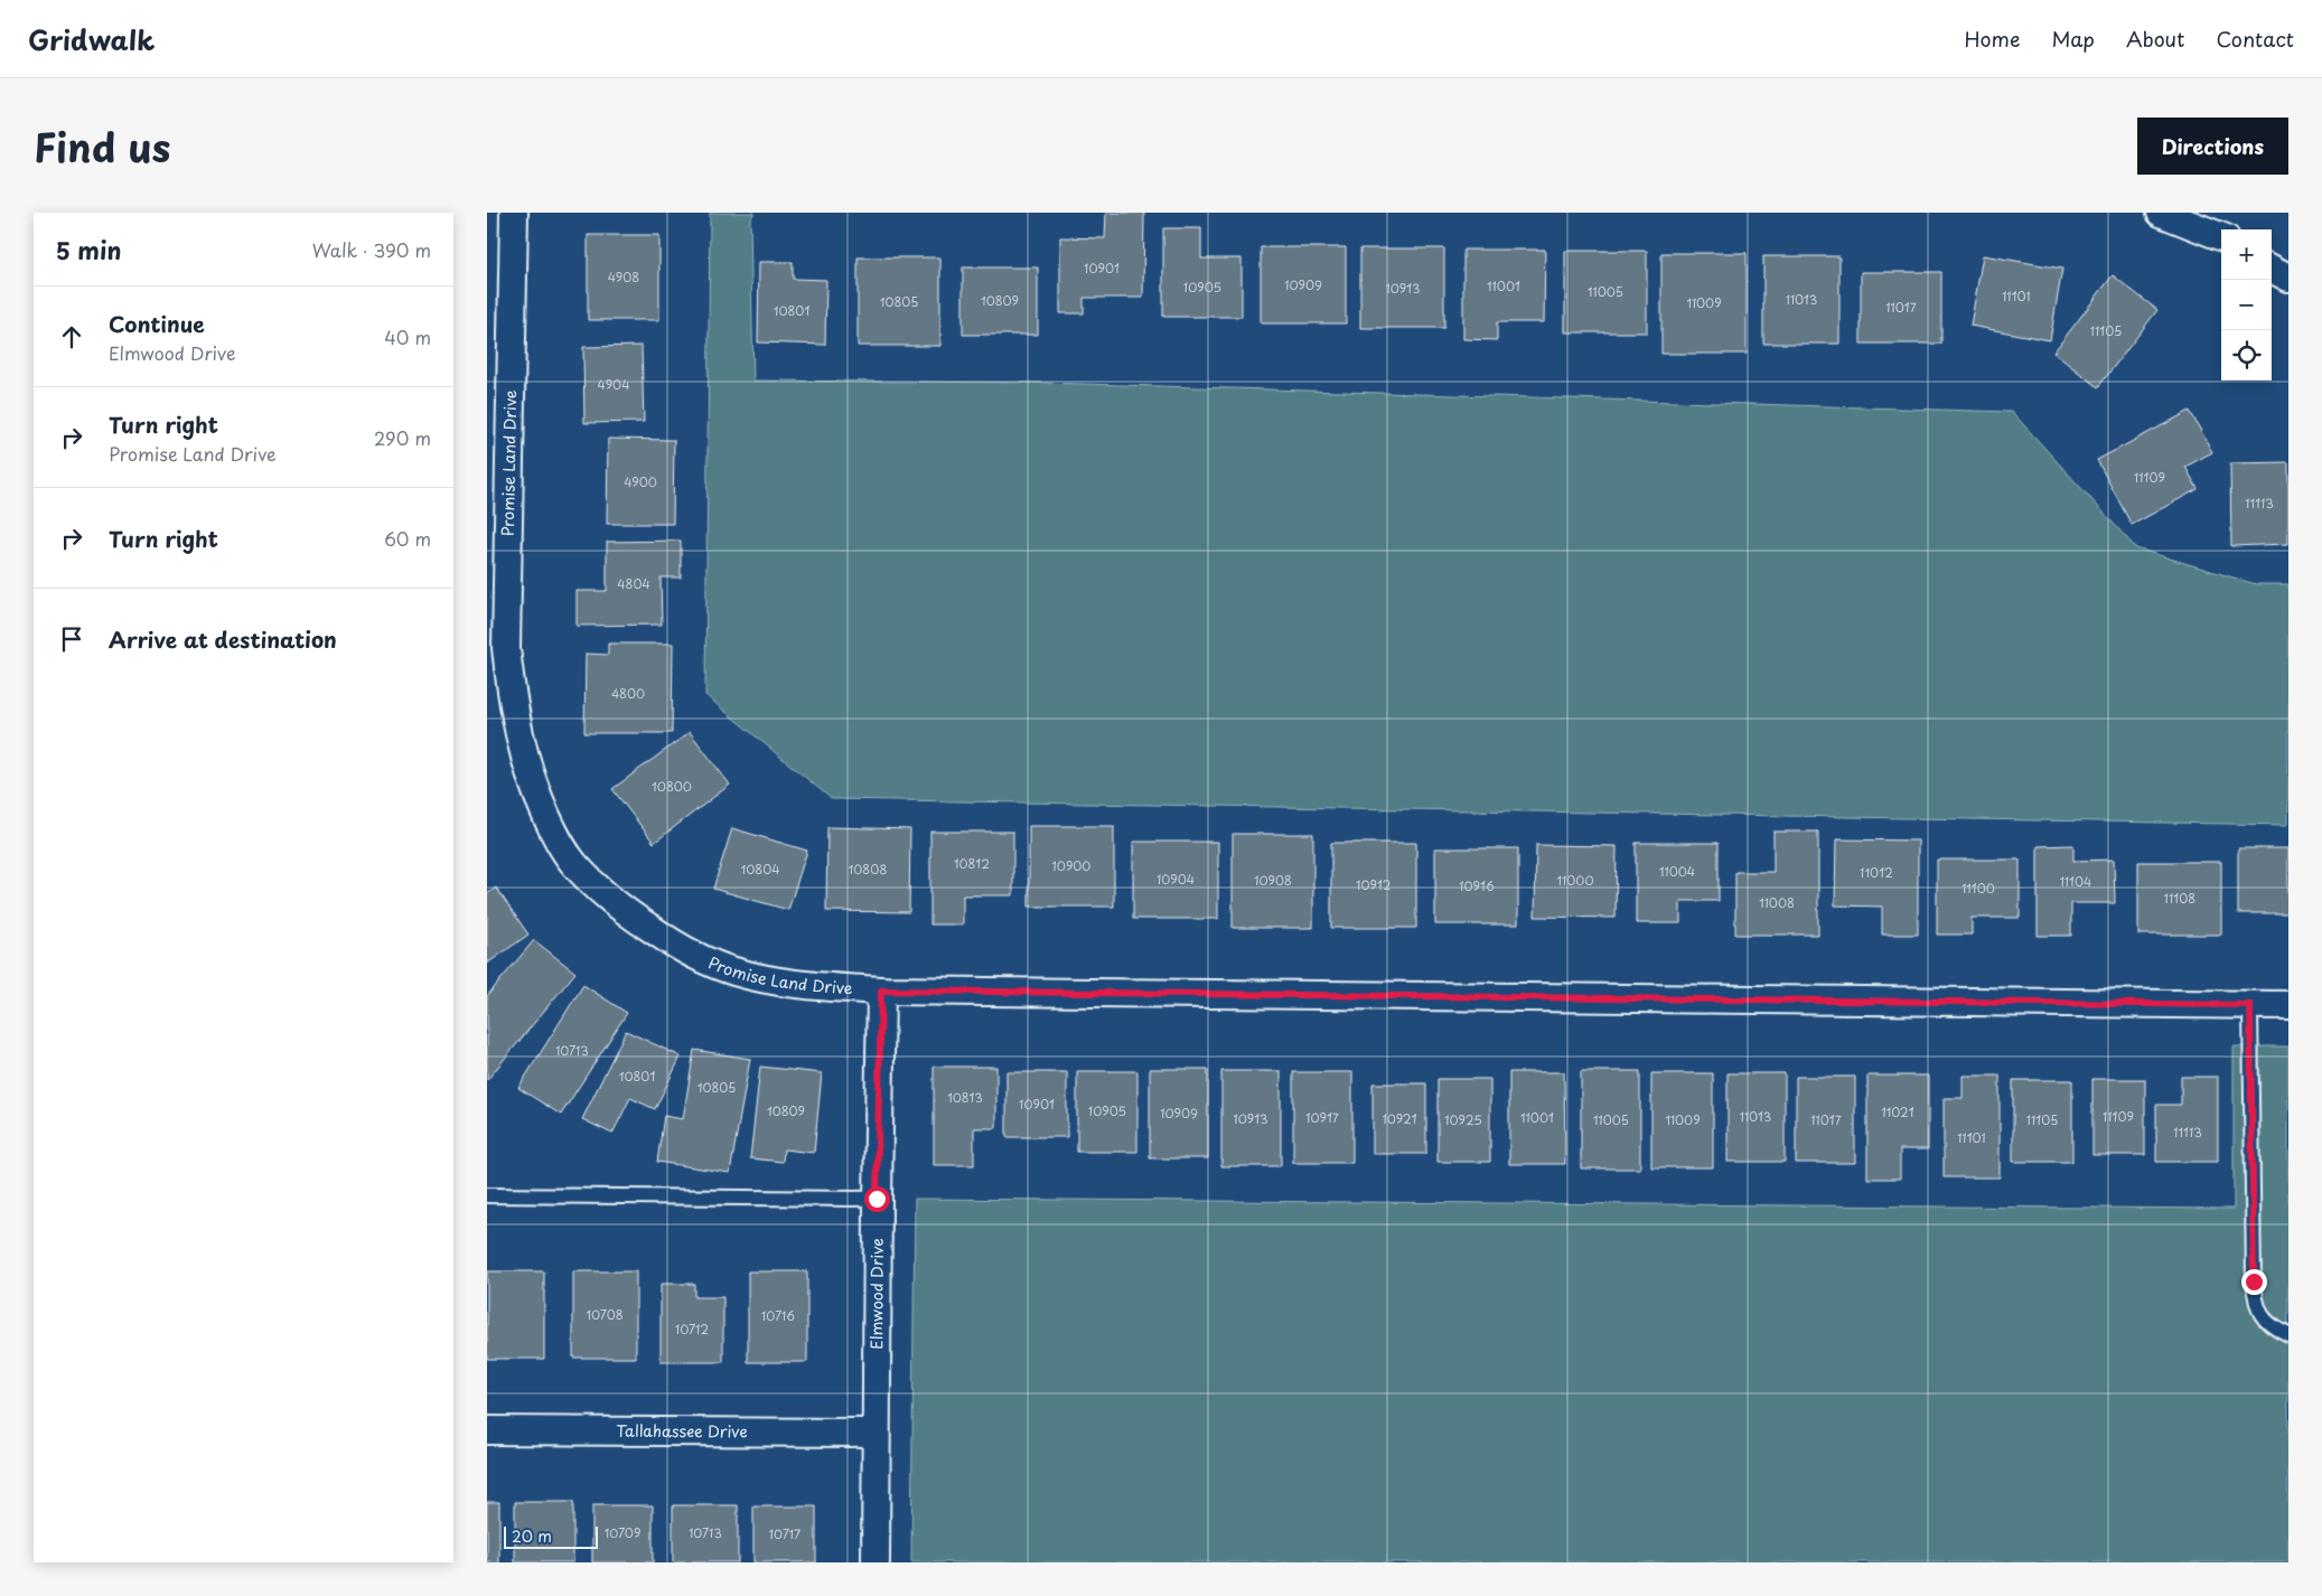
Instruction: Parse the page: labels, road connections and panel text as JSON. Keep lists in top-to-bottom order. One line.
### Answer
{"streets":{"street":["Promise Land Drive","Elmwood Drive","Tallahassee Drive"]},"crossings":[["Promise Land Drive","Elmwood Drive"],["Elmwood Drive","Tallahassee Drive"]],"house_numbers":["10901","4908","10909","11001","10905","10913","11005","11101","11013","10809","10805","11009","11017","10801","11105","4904","11109","4900","11113","4804","4800","10800","10812","10900","10804","10808","11004","11012","10904","10908","11000","11104","10912","10916","11100","11108","11008","10713","10801","10805","10813","10901","10809","10905","11021","10909","11013","11109","10917","11001","10913","10921","10925","11005","11009","11017","11105","11113","11101","10708","10716","10712","10709","10713","10717"],"scale_bar":"20 m","page":{"header":"Gridwalk","nav":["Home","Map","About","Contact"],"title":"Find us","buttons":"Directions","heading":["5 min","Walk · 390 m"],"map_buttons":["+","−"],"list":[["Continue","Elmwood Drive","40 m"],["Turn right","Promise Land Drive","290 m"],["Turn right","60 m"],"Arrive at destination"],"scale":"20 m"}}
